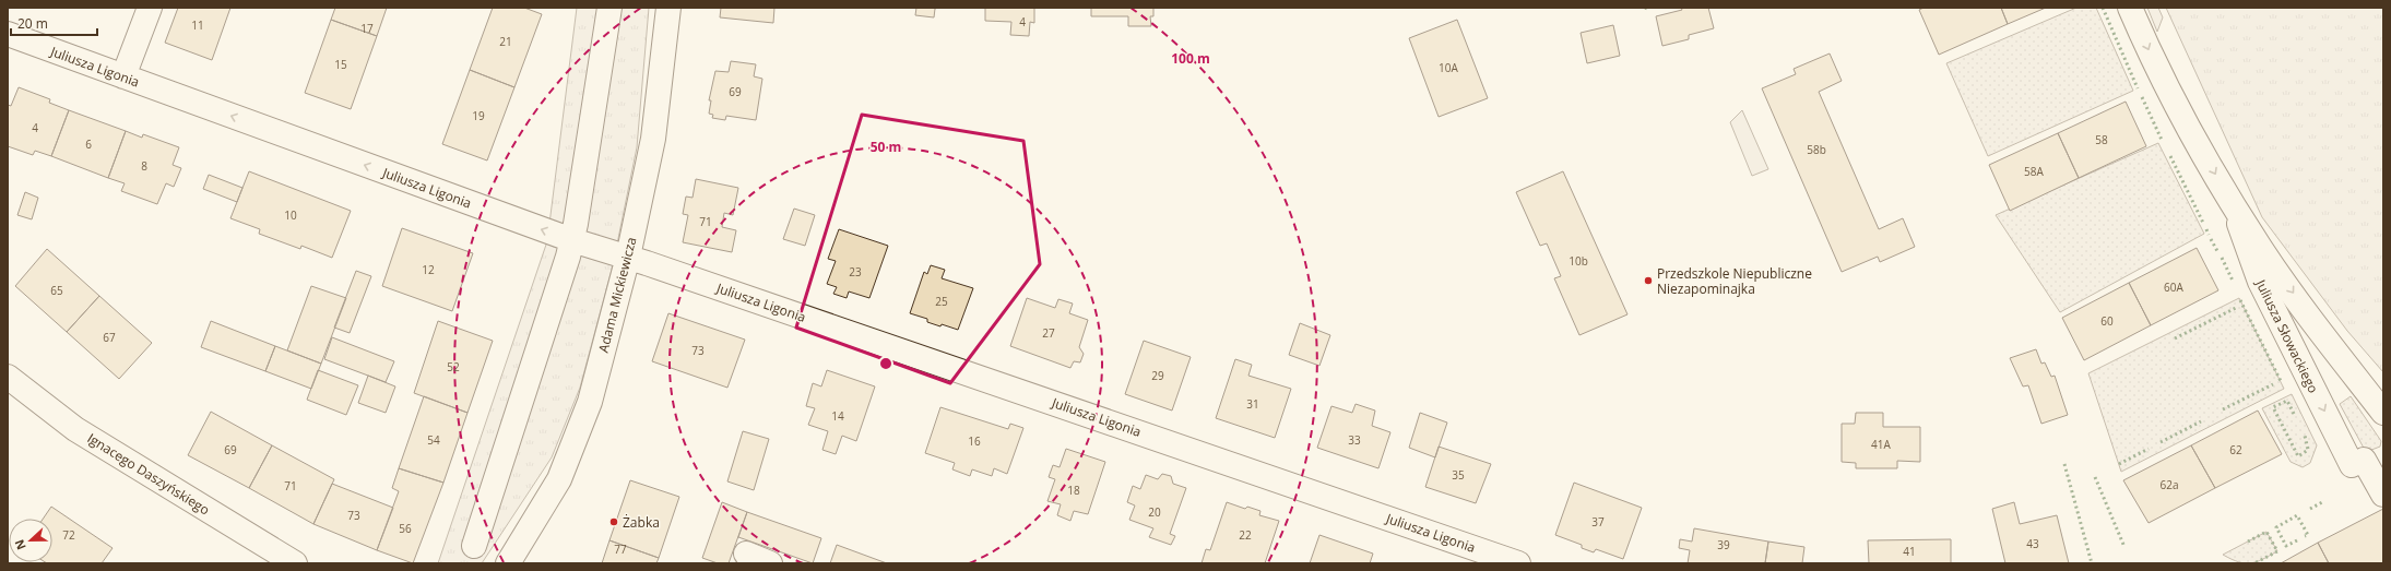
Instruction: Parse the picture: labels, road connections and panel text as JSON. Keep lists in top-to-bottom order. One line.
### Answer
{"streets":{"street":["Juliusza Ligonia","Adama Mickiewicza","Juliusza Słowackiego","Ignacego Daszyńskiego"]},"crossings":[["Juliusza Ligonia","Adama Mickiewicza"]],"one_way":["Juliusza Słowackiego"],"places":["Przedszkole Niepubliczne Niezapominajka","Żabka"],"house_numbers":["4","11","17","21","15","10A","69","19","4","58","6","58b","8","58A","10","71","10b","12","23","60A","65","25","60","27","67","73","52","29","31","14","54","33","16","41A","69","62","35","62a","71","18","20","73","37","56","72","22","43","39","77","41"],"scale_bar":"20 m","north":"left","rings":["100 m","50 m"]}
